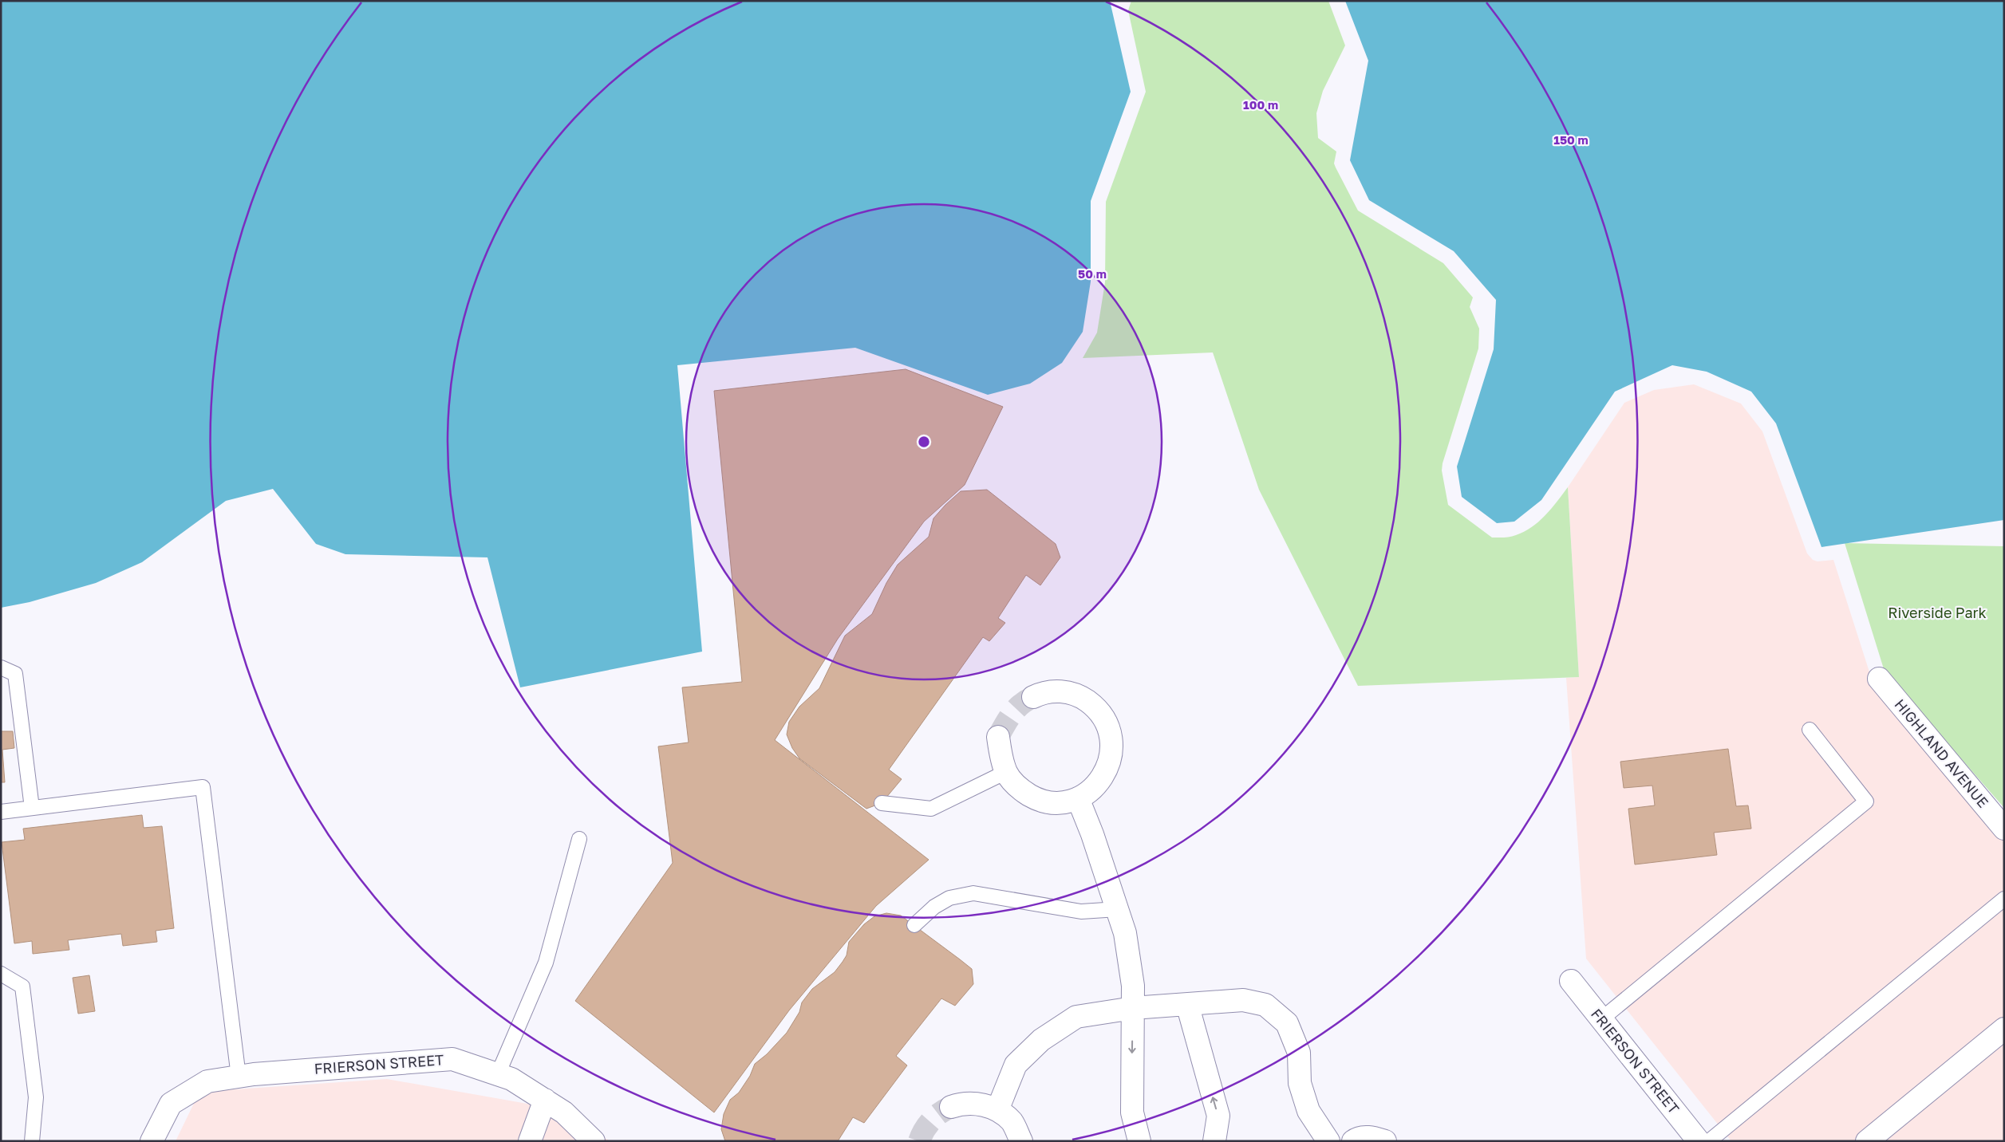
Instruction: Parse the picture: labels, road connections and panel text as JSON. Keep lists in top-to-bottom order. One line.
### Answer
{"streets":{"street":["HIGHLAND AVENUE","FRIERSON STREET"]},"parks":["Riverside Park"],"rings":["100 m","150 m","50 m"]}
